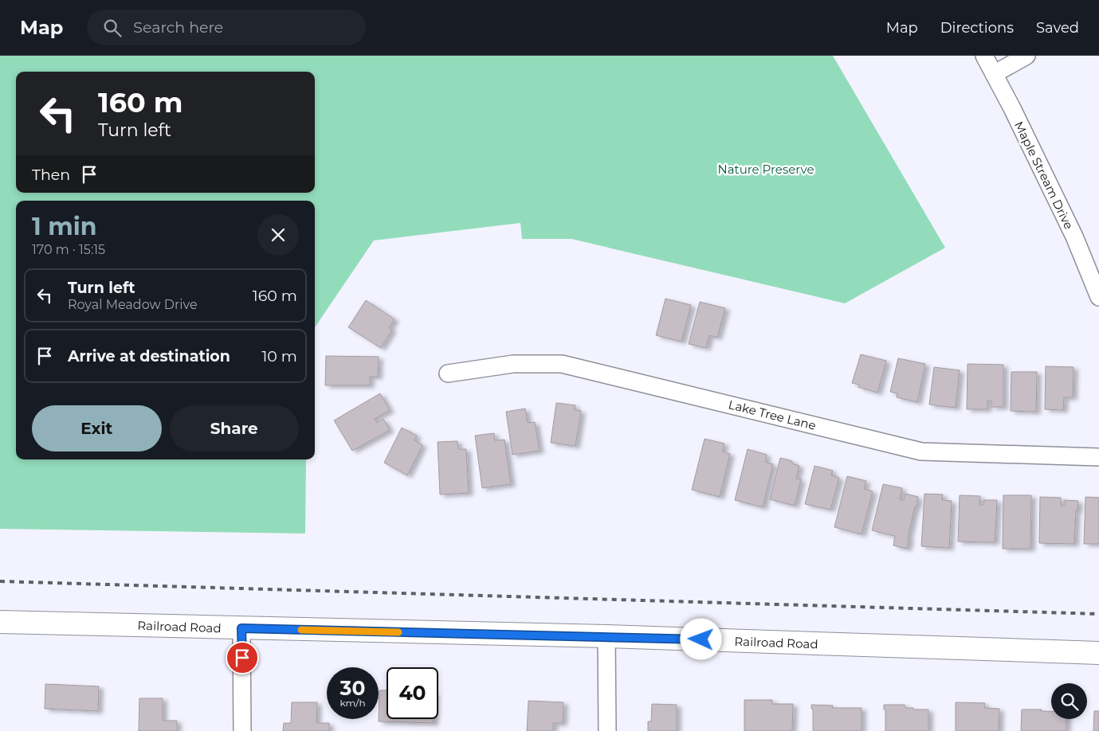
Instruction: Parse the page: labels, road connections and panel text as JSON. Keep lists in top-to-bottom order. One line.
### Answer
{"streets":{"street":["Maple Stream Drive","Lake Tree Lane","Railroad Road"]},"parks":["Nature Preserve"],"page":{"header":"Map","search":"Search here","nav":["Map","Directions","Saved"],"turn":["160 m","Turn left"],"then":"Then","heading":["1 min","170 m · 15:15"],"list":[{"name":"Turn left","note":"Royal Meadow Drive","value":"160 m"},{"name":"Arrive at destination","value":"10 m"}],"buttons":["Exit","Share"],"speed":"30 km/h","limit":"40"}}
